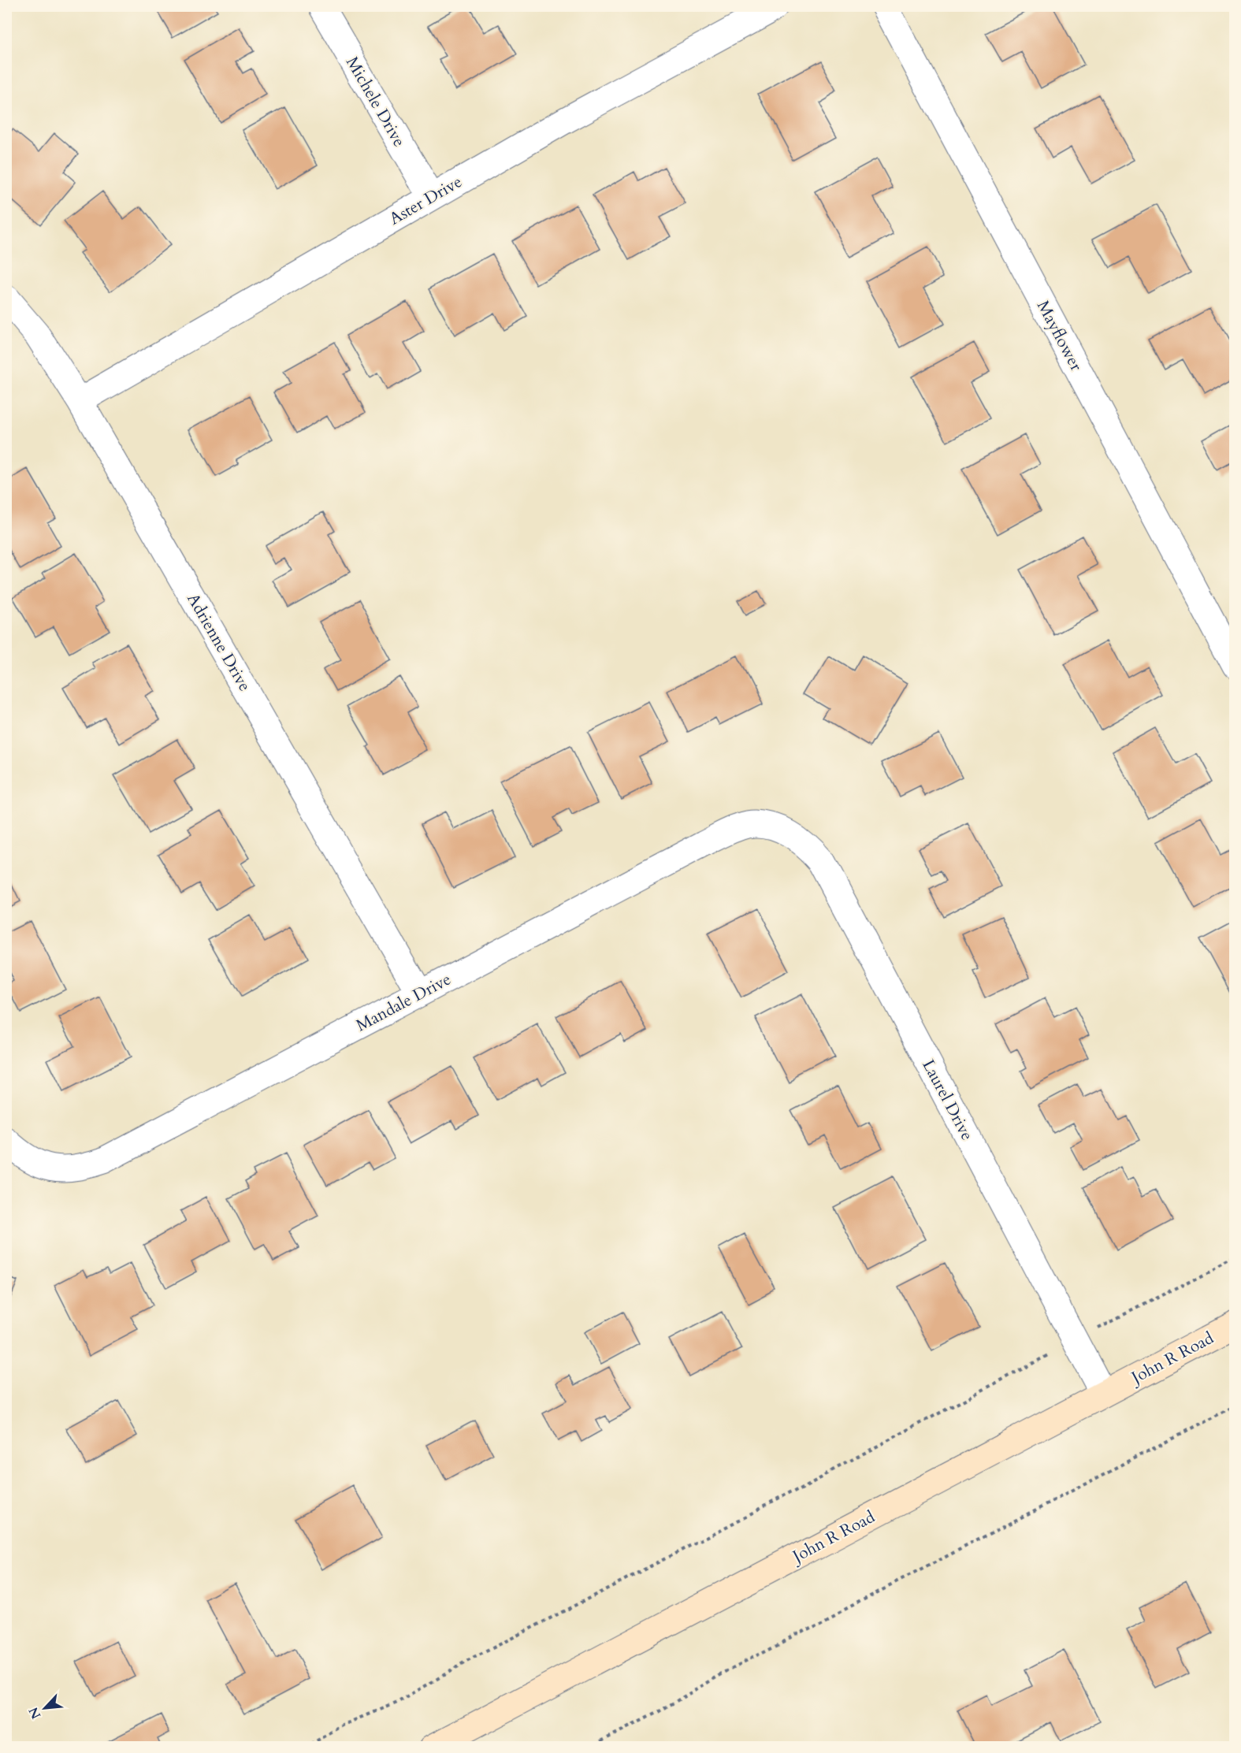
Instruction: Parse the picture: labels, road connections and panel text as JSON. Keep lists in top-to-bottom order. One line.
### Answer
{"streets":{"main road":["John R Road"],"street":["Michele Drive","Aster Drive","Mayflower","Adrienne Drive","Mandale Drive","Laurel Drive"]},"crossings":[["Michele Drive","Aster Drive"],["Aster Drive","Adrienne Drive"],["Adrienne Drive","Mandale Drive"],["Mandale Drive","Laurel Drive"],["Laurel Drive","John R Road"]],"north":"bottom left"}
